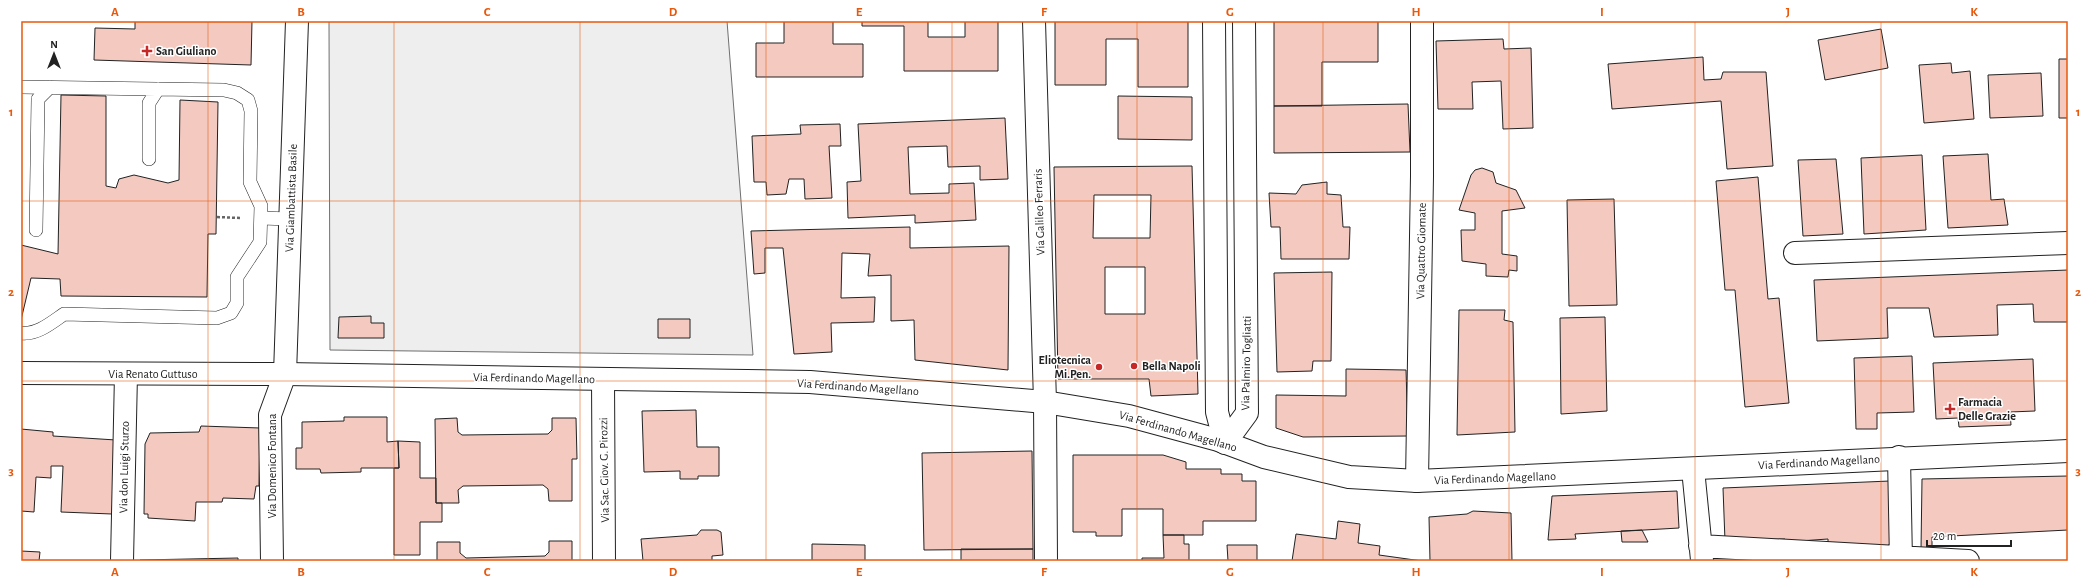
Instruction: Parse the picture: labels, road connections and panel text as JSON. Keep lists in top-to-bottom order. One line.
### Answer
{"streets":{"street":["Via Giambattista Basile","Via Galileo Ferraris","Via Quattro Giornate","Via Palmiro Togliatti","Via Renato Guttuso","Via Ferdinando Magellano","Via Domenico Fontana","Via don Luigi Sturzo","Via Sac. Giov. G. Pirozzi"]},"crossings":[["Via Giambattista Basile","Via Renato Guttuso"],["Via Giambattista Basile","Via Ferdinando Magellano"],["Via Giambattista Basile","Via Domenico Fontana"],["Via Galileo Ferraris","Via Ferdinando Magellano"],["Via Quattro Giornate","Via Ferdinando Magellano"],["Via Palmiro Togliatti","Via Ferdinando Magellano"],["Via Renato Guttuso","Via Ferdinando Magellano"],["Via Renato Guttuso","Via Domenico Fontana"],["Via Renato Guttuso","Via don Luigi Sturzo"],["Via Ferdinando Magellano","Via Domenico Fontana"],["Via Ferdinando Magellano","Via Sac. Giov. G. Pirozzi"]],"places":{"health":["San Giuliano","Farmacia Delle Grazie"],"other":["Bella Napoli","Eliotecnica Mi.Pen."]},"scale_bar":"20 m","north":"top","grid":{"columns":["A","B","C","D","E","F","G","H","I","J","K"],"rows":["1","2","3"]}}
